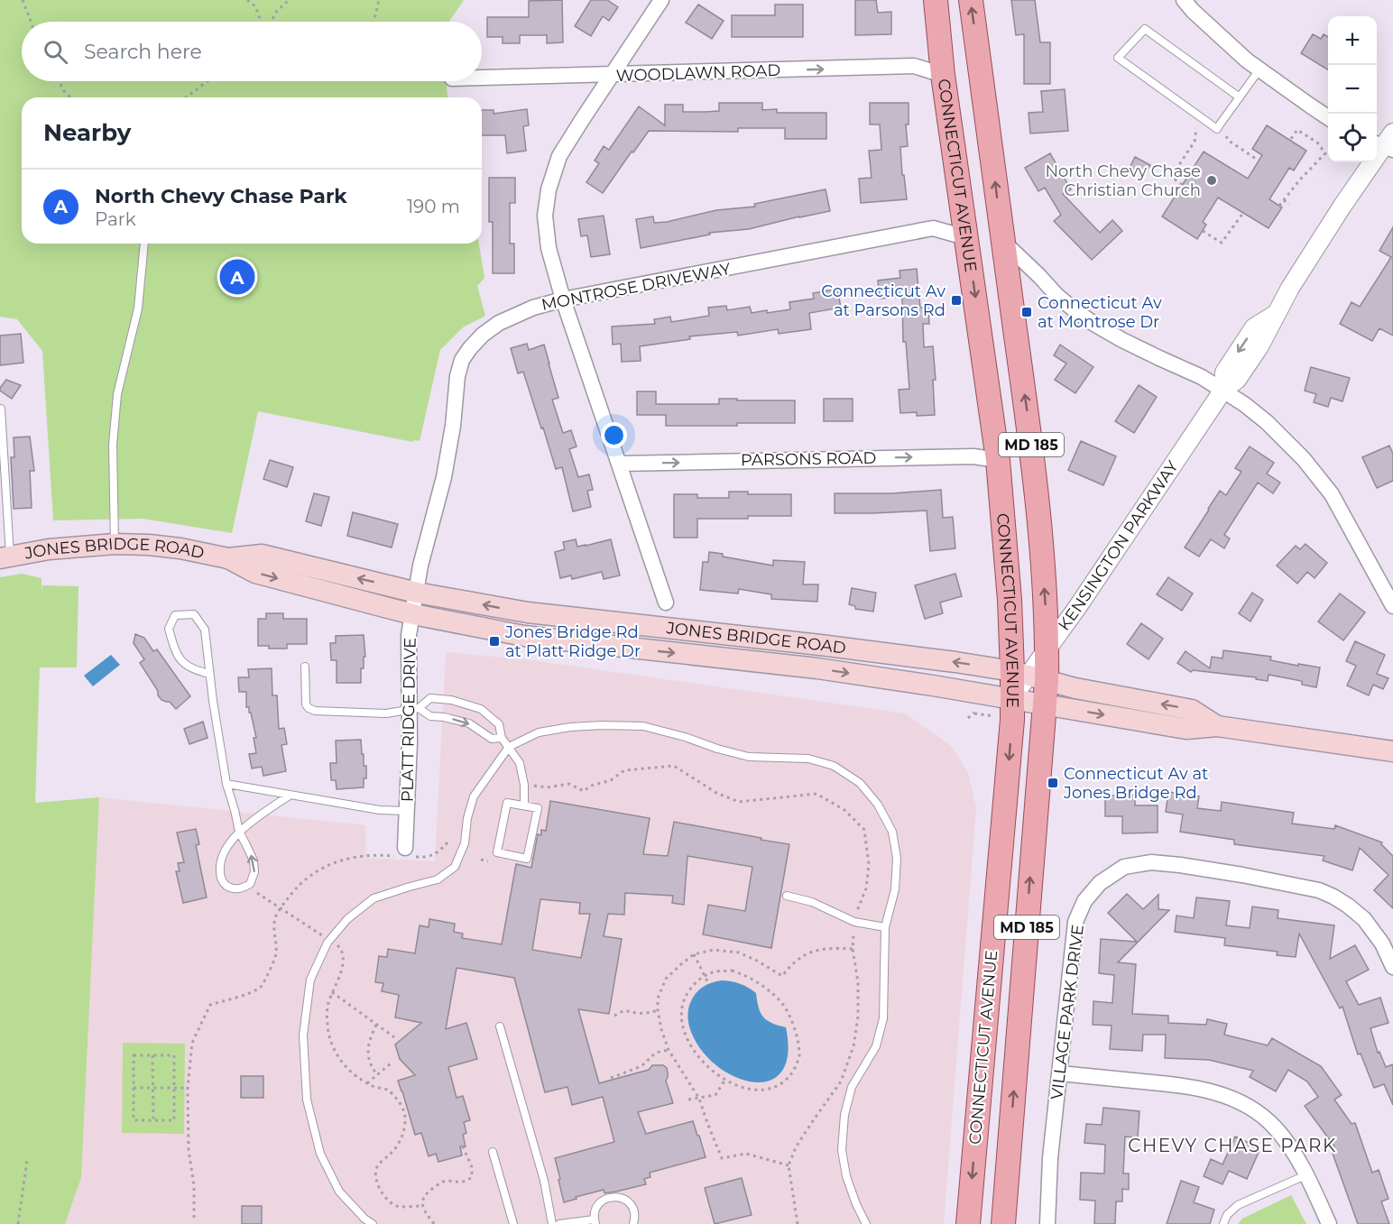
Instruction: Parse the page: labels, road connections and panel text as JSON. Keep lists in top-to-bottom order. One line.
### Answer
{"streets":{"main road":["CONNECTICUT AVENUE","MD 185","JONES BRIDGE ROAD"],"street":["WOODLAWN ROAD","MONTROSE DRIVEWAY","PARSONS ROAD","KENSINGTON PARKWAY","PLATT RIDGE DRIVE","VILLAGE PARK DRIVE"]},"crossings":[["WOODLAWN ROAD","CONNECTICUT AVENUE"],["CONNECTICUT AVENUE","MONTROSE DRIVEWAY"],["CONNECTICUT AVENUE","PARSONS ROAD"],["CONNECTICUT AVENUE","KENSINGTON PARKWAY"],["CONNECTICUT AVENUE","JONES BRIDGE ROAD"],["MONTROSE DRIVEWAY","JONES BRIDGE ROAD"],["MONTROSE DRIVEWAY","PLATT RIDGE DRIVE"],["JONES BRIDGE ROAD","PLATT RIDGE DRIVE"]],"one_way":["WOODLAWN ROAD","PARSONS ROAD"],"districts":["CHEVY CHASE PARK"],"places":{"other":["North Chevy Chase Christian Church"],"transit":["Connecticut Av at Parsons Rd","Connecticut Av at Montrose Dr","Jones Bridge Rd at Platt Ridge Dr","Connecticut Av at Jones Bridge Rd"]},"page":{"map_buttons":["+","−"],"search":"Search here","heading":"Nearby","list":[{"mark":"A","name":"North Chevy Chase Park","note":"Park","value":"190 m"}],"pins":"A"}}
